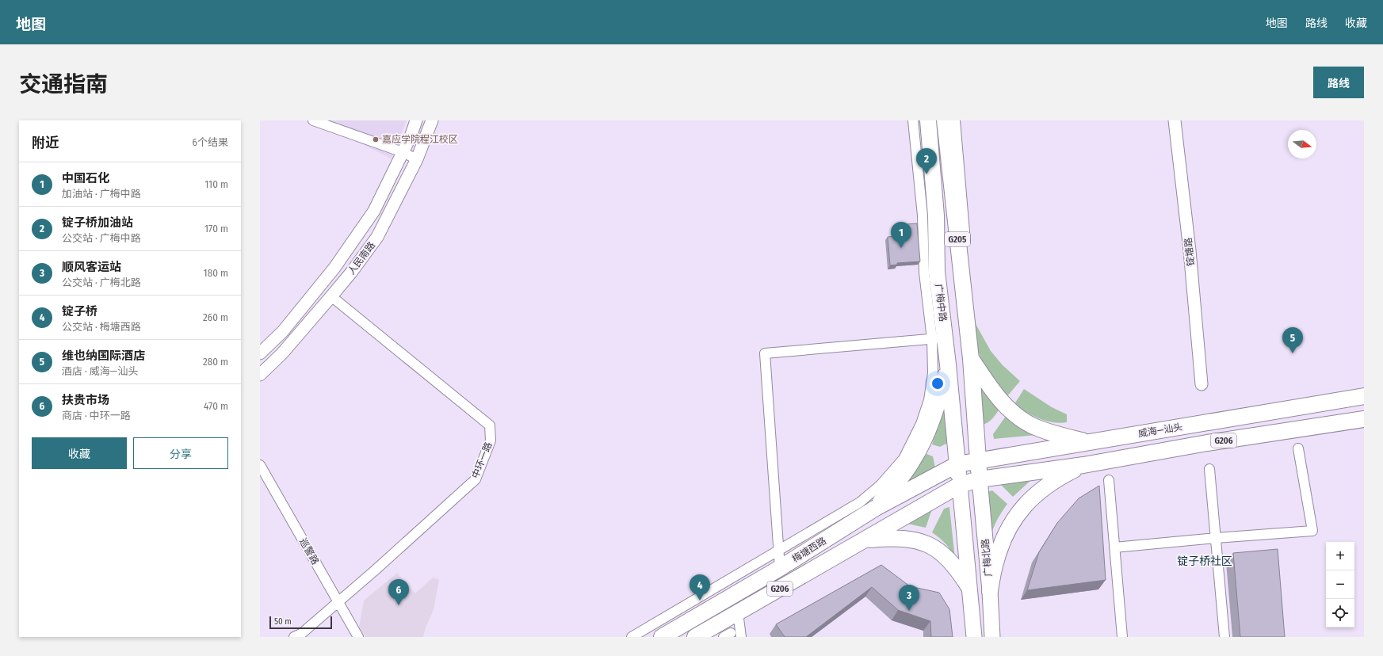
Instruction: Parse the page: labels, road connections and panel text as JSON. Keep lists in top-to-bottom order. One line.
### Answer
{"streets":{"highway":["G205","广梅中路","威海—汕头","G206","梅塘西路"],"main road":["广梅北路"],"street":["锭塘路","人民南路","中环一路","巡警路"]},"crossings":[["G205","威海—汕头"],["G205","G206"],["G205","广梅北路"],["人民南路","中环一路"],["广梅中路","威海—汕头"],["广梅中路","G206"],["广梅中路","梅塘西路"],["威海—汕头","梅塘西路"],["G206","梅塘西路"],["G206","广梅北路"],["中环一路","巡警路"]],"districts":["锭子桥社区"],"places":["嘉应学院程江校区"],"scale_bar":"50 m","north":"right","page":{"header":"地图","nav":["地图","路线","收藏"],"title":"交通指南","buttons":["路线",["收藏","分享"]],"heading":["附近","6个结果"],"pins":["2","1","5","4","6","3"],"list":[{"mark":"1","name":"中国石化","note":"加油站 · 广梅中路","value":"110 m"},{"mark":"2","name":"锭子桥加油站","note":"公交站 · 广梅中路","value":"170 m"},{"mark":"3","name":"顺风客运站","note":"公交站 · 广梅北路","value":"180 m"},{"mark":"4","name":"锭子桥","note":"公交站 · 梅塘西路","value":"260 m"},{"mark":"5","name":"维也纳国际酒店","note":"酒店 · 威海—汕头","value":"280 m"},{"mark":"6","name":"扶贵市场","note":"商店 · 中环一路","value":"470 m"}],"map_buttons":["+","−"],"scale":"50 m"}}
